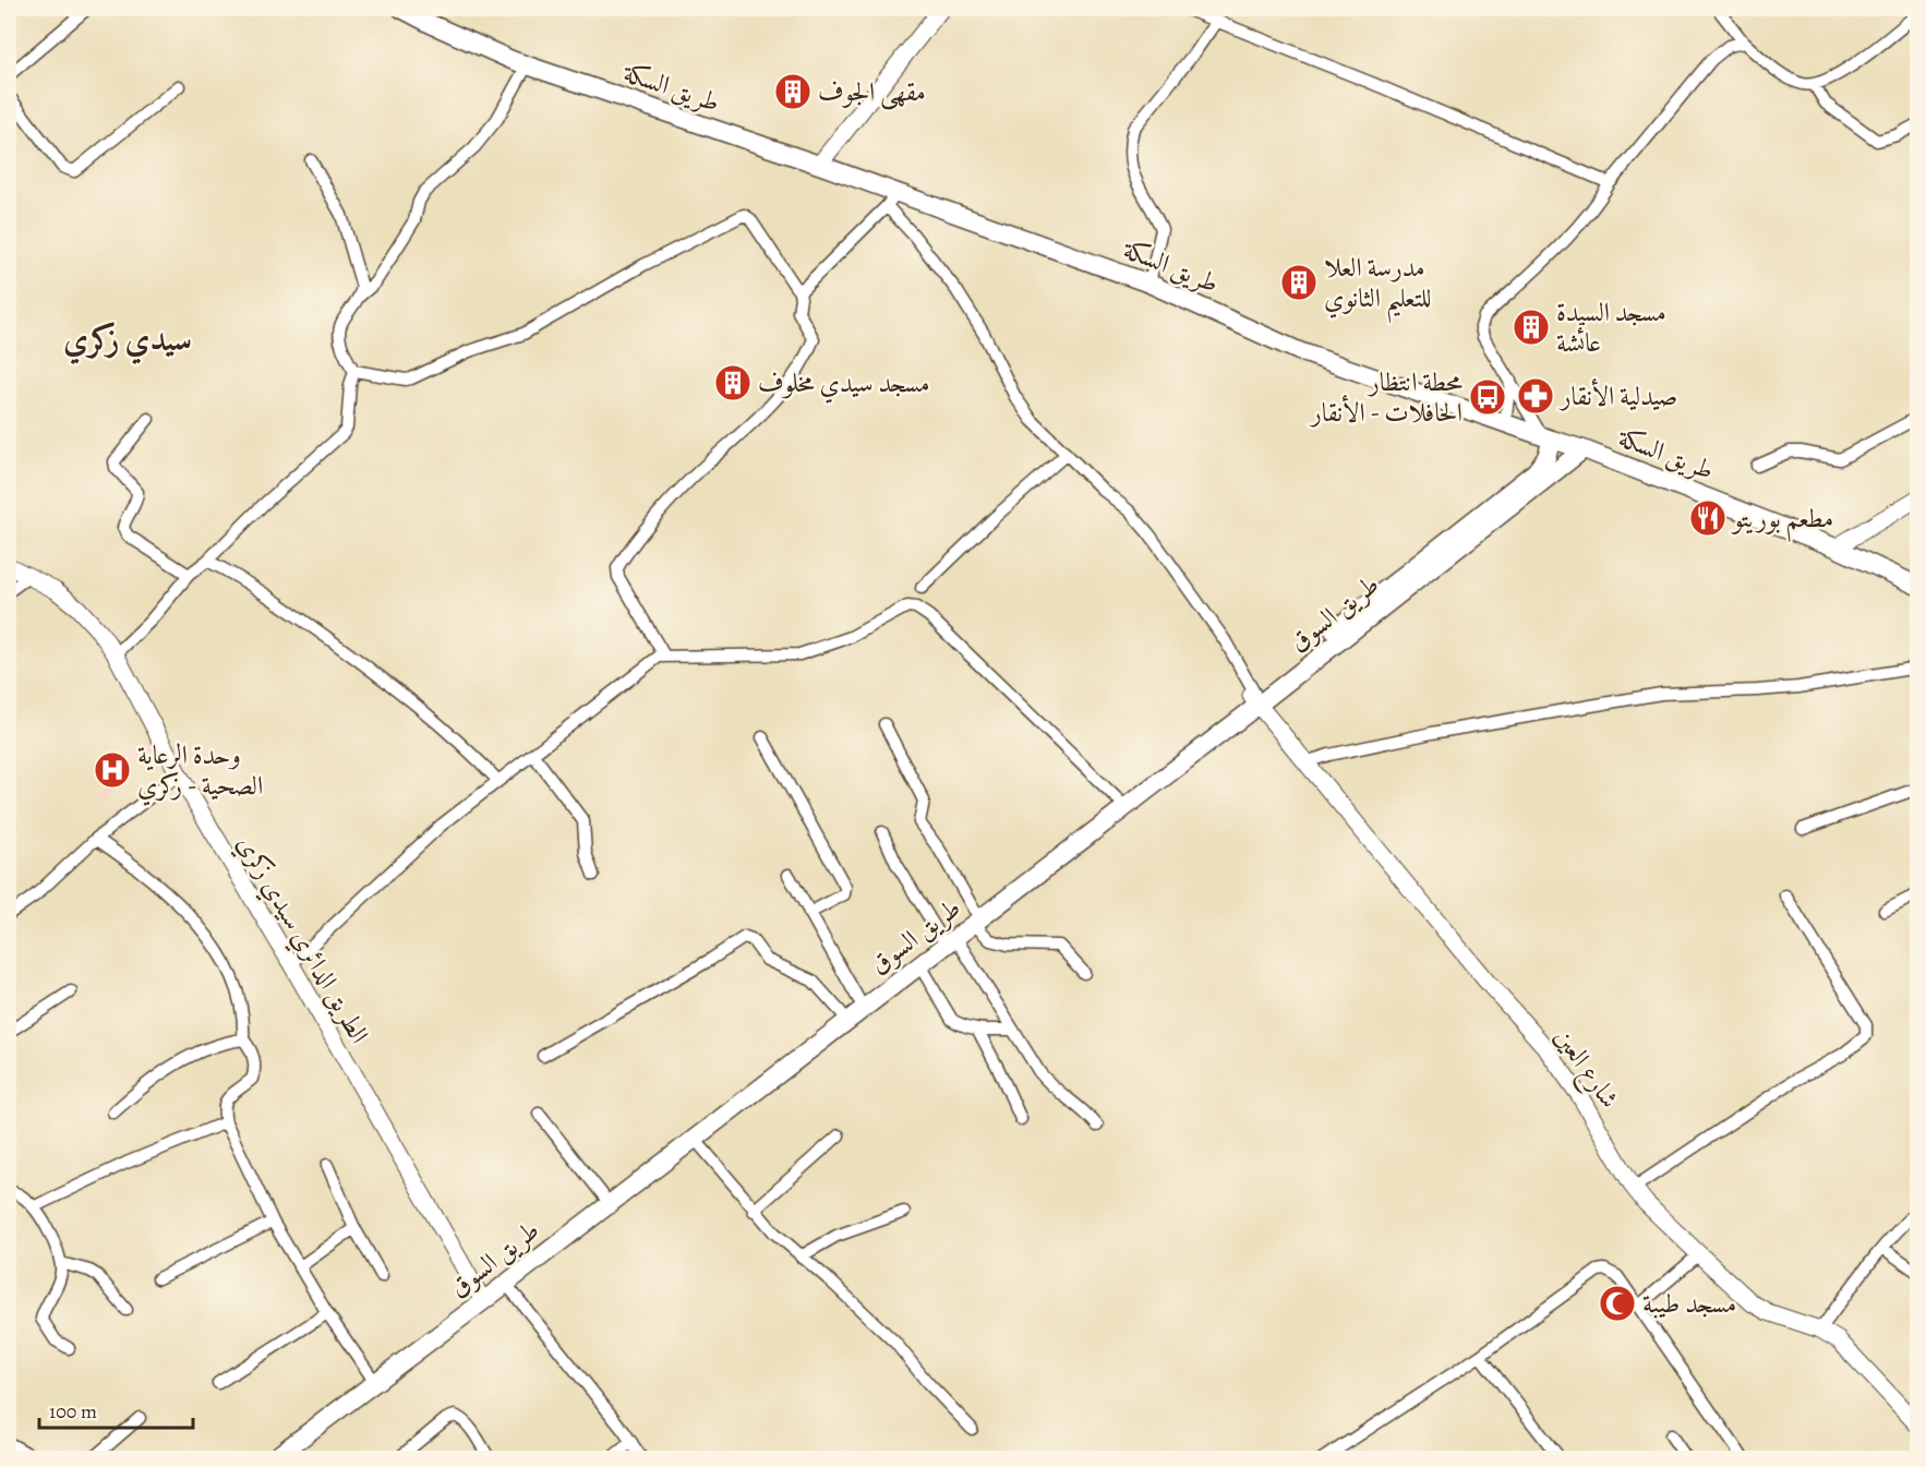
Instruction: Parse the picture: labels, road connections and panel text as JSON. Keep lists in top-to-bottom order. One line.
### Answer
{"streets":{"main road":["طريق السكة","طريق السوق"],"street":["الطريق الدائري سيدي زكري","شارع العين"]},"crossings":[["طريق السكة","طريق السوق"],["طريق السوق","الطريق الدائري سيدي زكري"],["طريق السوق","شارع العين"]],"districts":["سيدي زكري"],"places":{"building":["مقهى الجوف","مدرسة العلا للتعليم الثانوي","مسجد السيدة عائشة","مسجد سيدي مخلوف"],"pharmacy":["صيدلية الأنقار"],"bus stop":["محطة انتظار الحافلات - الأنقار"],"restaurant":["مطعم بوريتو"],"hospital":["وحدة الرعاية الصحية - زكري"],"mosque":["مسجد طيبة"]},"scale_bar":"100 m"}
